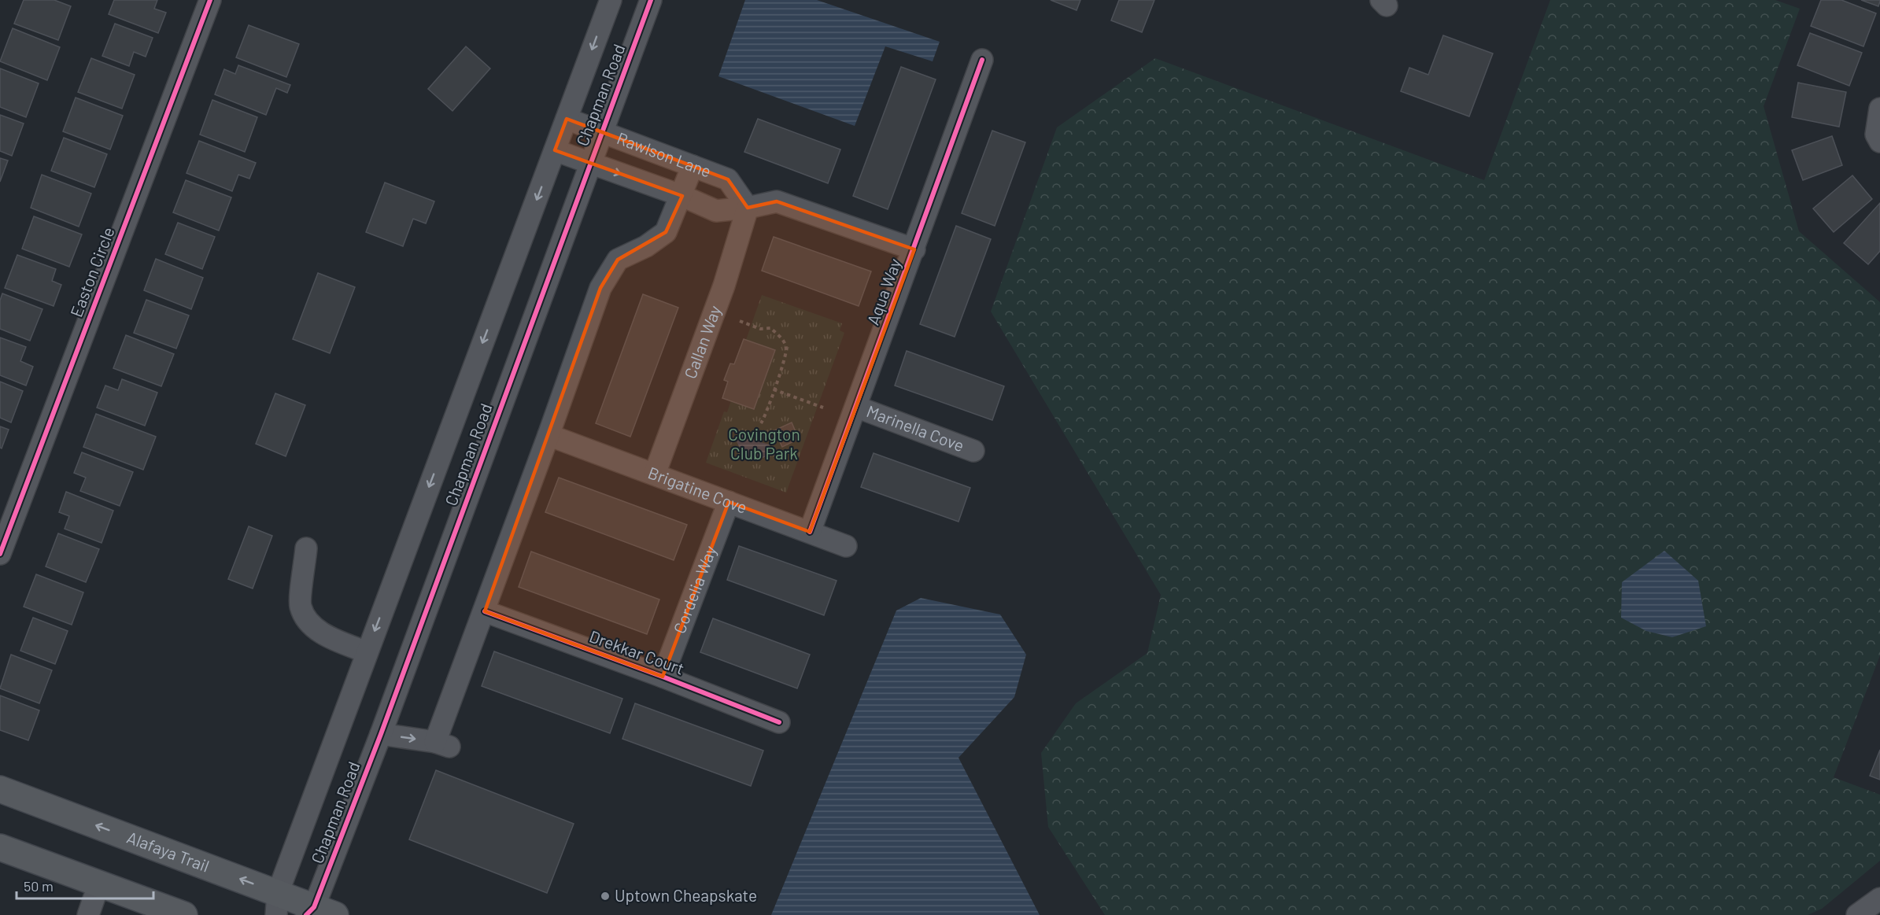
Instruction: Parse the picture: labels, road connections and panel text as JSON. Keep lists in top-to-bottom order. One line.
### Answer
{"streets":{"main road":["Alafaya Trail"],"street":["Chapman Road","Rawlson Lane","Easton Circle","Aqua Way","Callan Way","Marinella Cove","Brigatine Cove","Cordelia Way","Drekkar Court"]},"crossings":[["Chapman Road","Rawlson Lane"],["Chapman Road","Alafaya Trail"],["Rawlson Lane","Aqua Way"],["Rawlson Lane","Callan Way"],["Aqua Way","Marinella Cove"],["Aqua Way","Brigatine Cove"],["Callan Way","Brigatine Cove"],["Brigatine Cove","Cordelia Way"],["Cordelia Way","Drekkar Court"]],"parks":["Covington Club Park"],"places":["Uptown Cheapskate"],"scale_bar":"50 m"}
